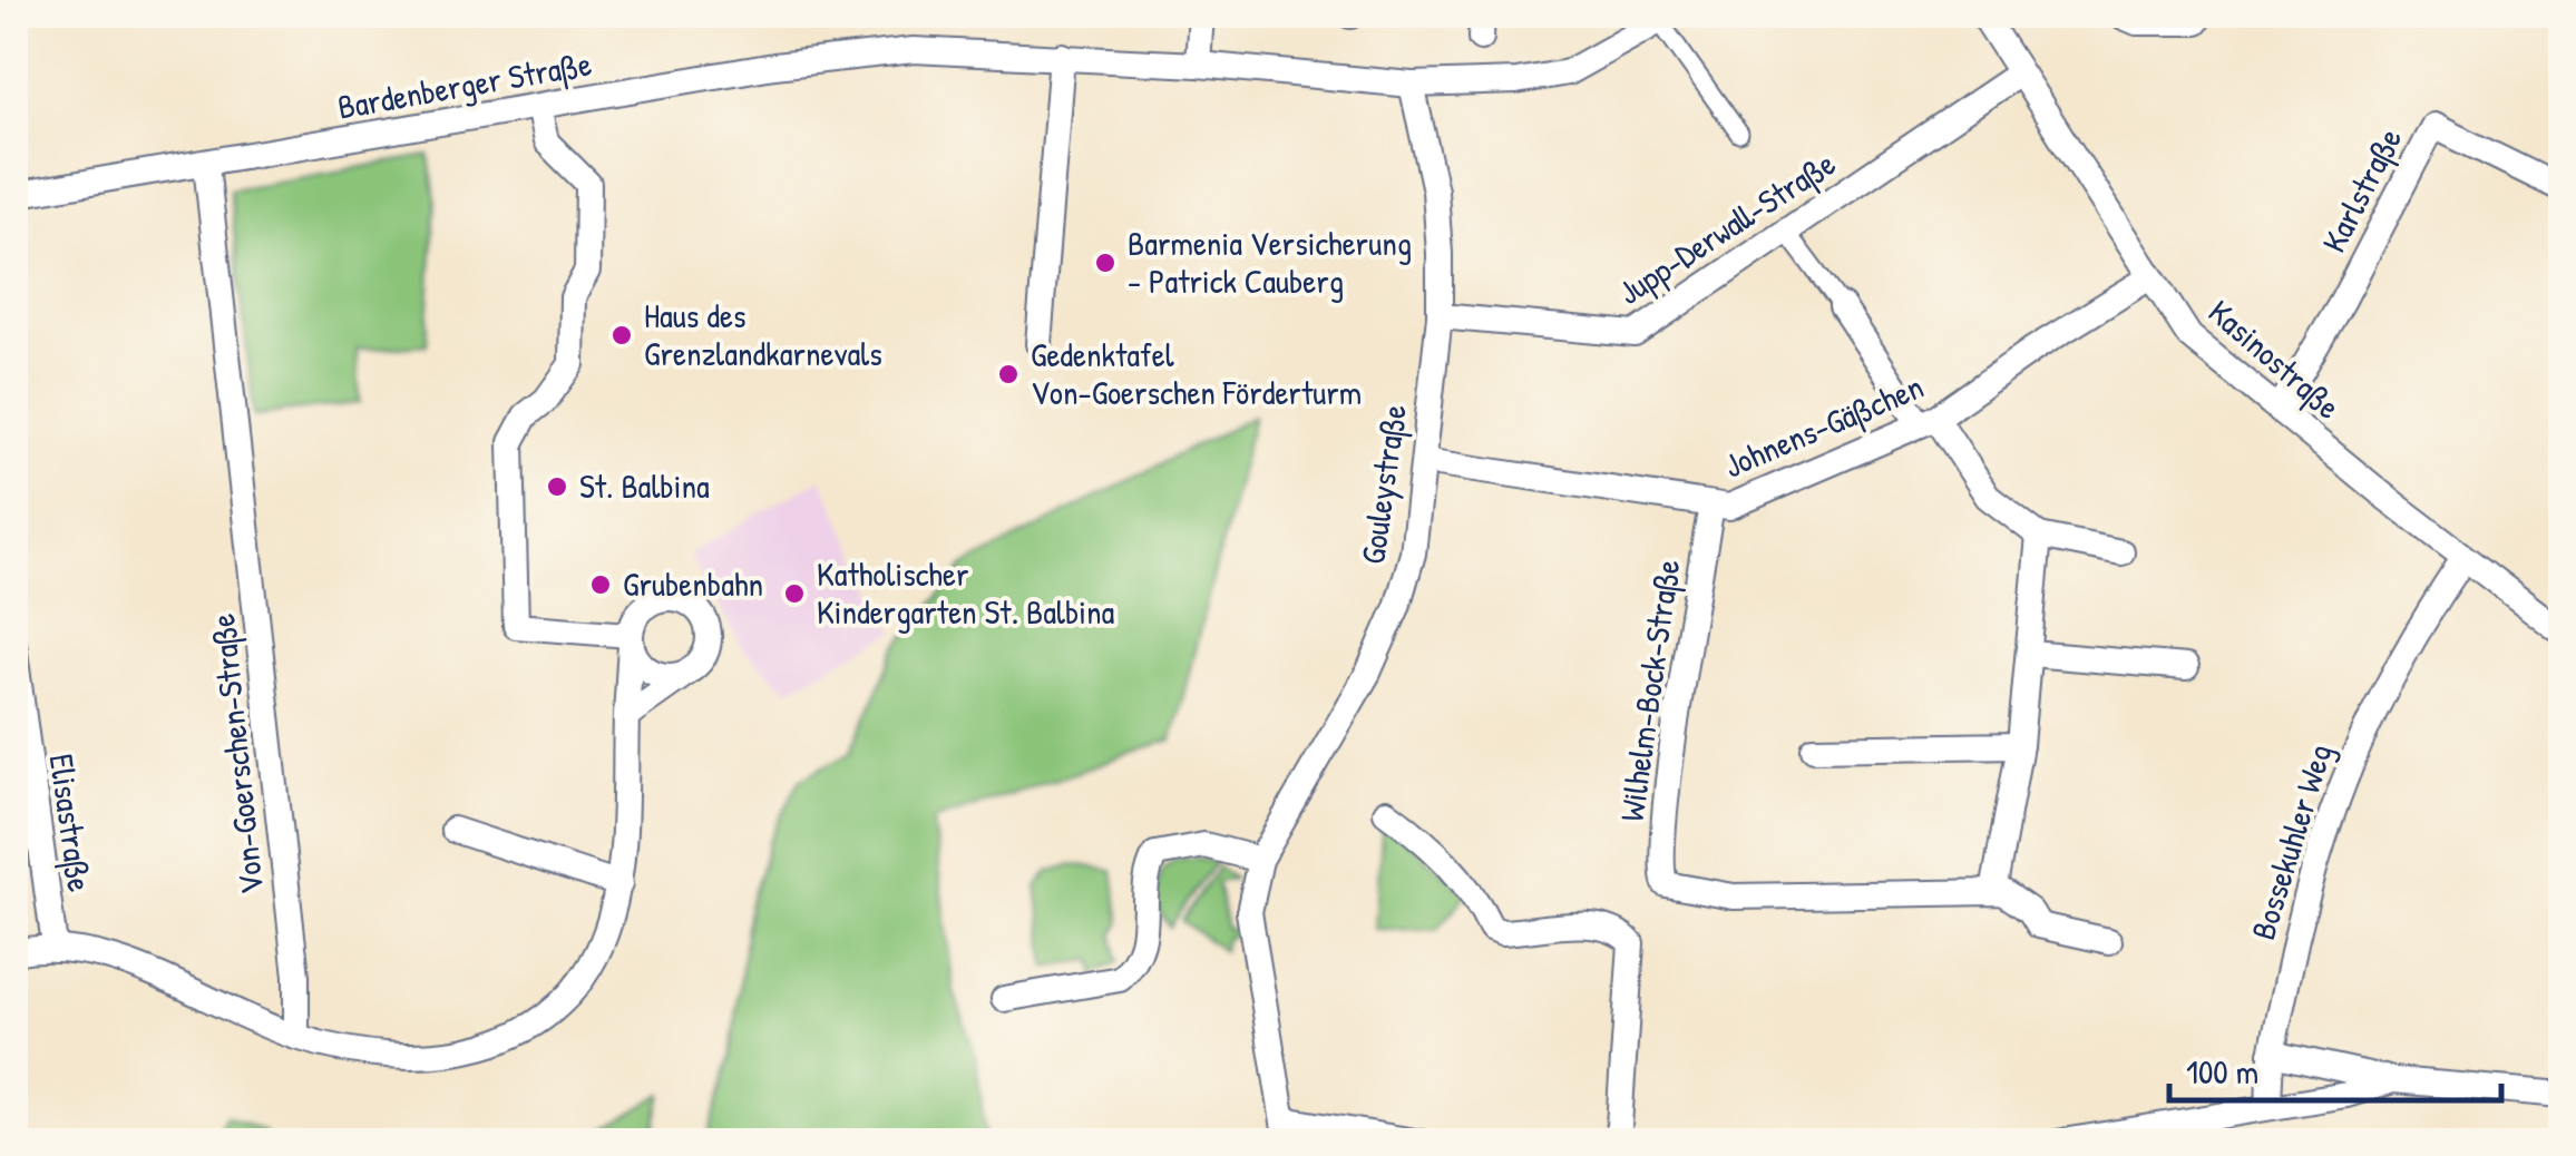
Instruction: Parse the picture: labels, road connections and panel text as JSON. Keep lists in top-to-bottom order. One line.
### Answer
{"streets":{"street":["Bardenberger Straße","Karlstraße","Jupp-Derwall-Straße","Kasinostraße","Johnens-Gäßchen","Gouleystraße","Wilhelm-Bock-Straße","Von-Goerschen-Straße","Elisastraße","Bossekuhler Weg"]},"crossings":[["Bardenberger Straße","Gouleystraße"],["Bardenberger Straße","Von-Goerschen-Straße"],["Karlstraße","Kasinostraße"],["Jupp-Derwall-Straße","Kasinostraße"],["Jupp-Derwall-Straße","Gouleystraße"],["Kasinostraße","Johnens-Gäßchen"],["Kasinostraße","Bossekuhler Weg"],["Johnens-Gäßchen","Gouleystraße"],["Johnens-Gäßchen","Wilhelm-Bock-Straße"]],"places":["Barmenia Versicherung - Patrick Cauberg","Haus des Grenzlandkarnevals","Gedenktafel Von-Goerschen Förderturm","St. Balbina","Grubenbahn","Katholischer Kindergarten St. Balbina"],"scale_bar":"100 m"}
